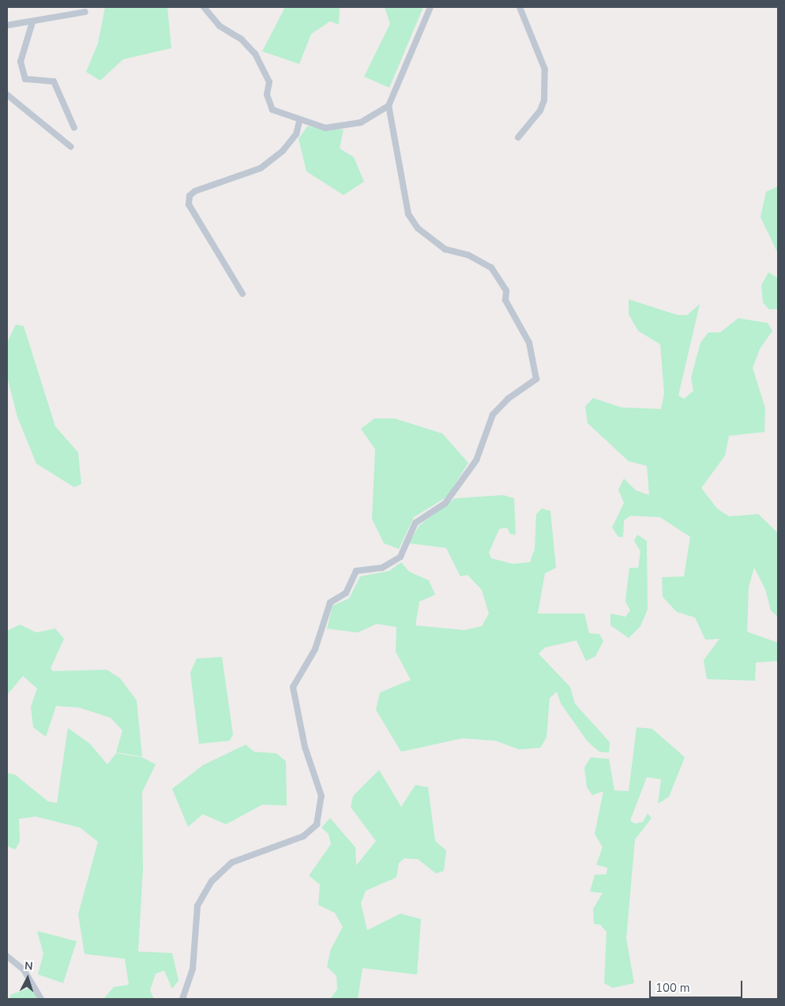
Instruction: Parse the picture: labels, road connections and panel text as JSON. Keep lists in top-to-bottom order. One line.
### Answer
{"scale_bar":"100 m","north":"top"}
